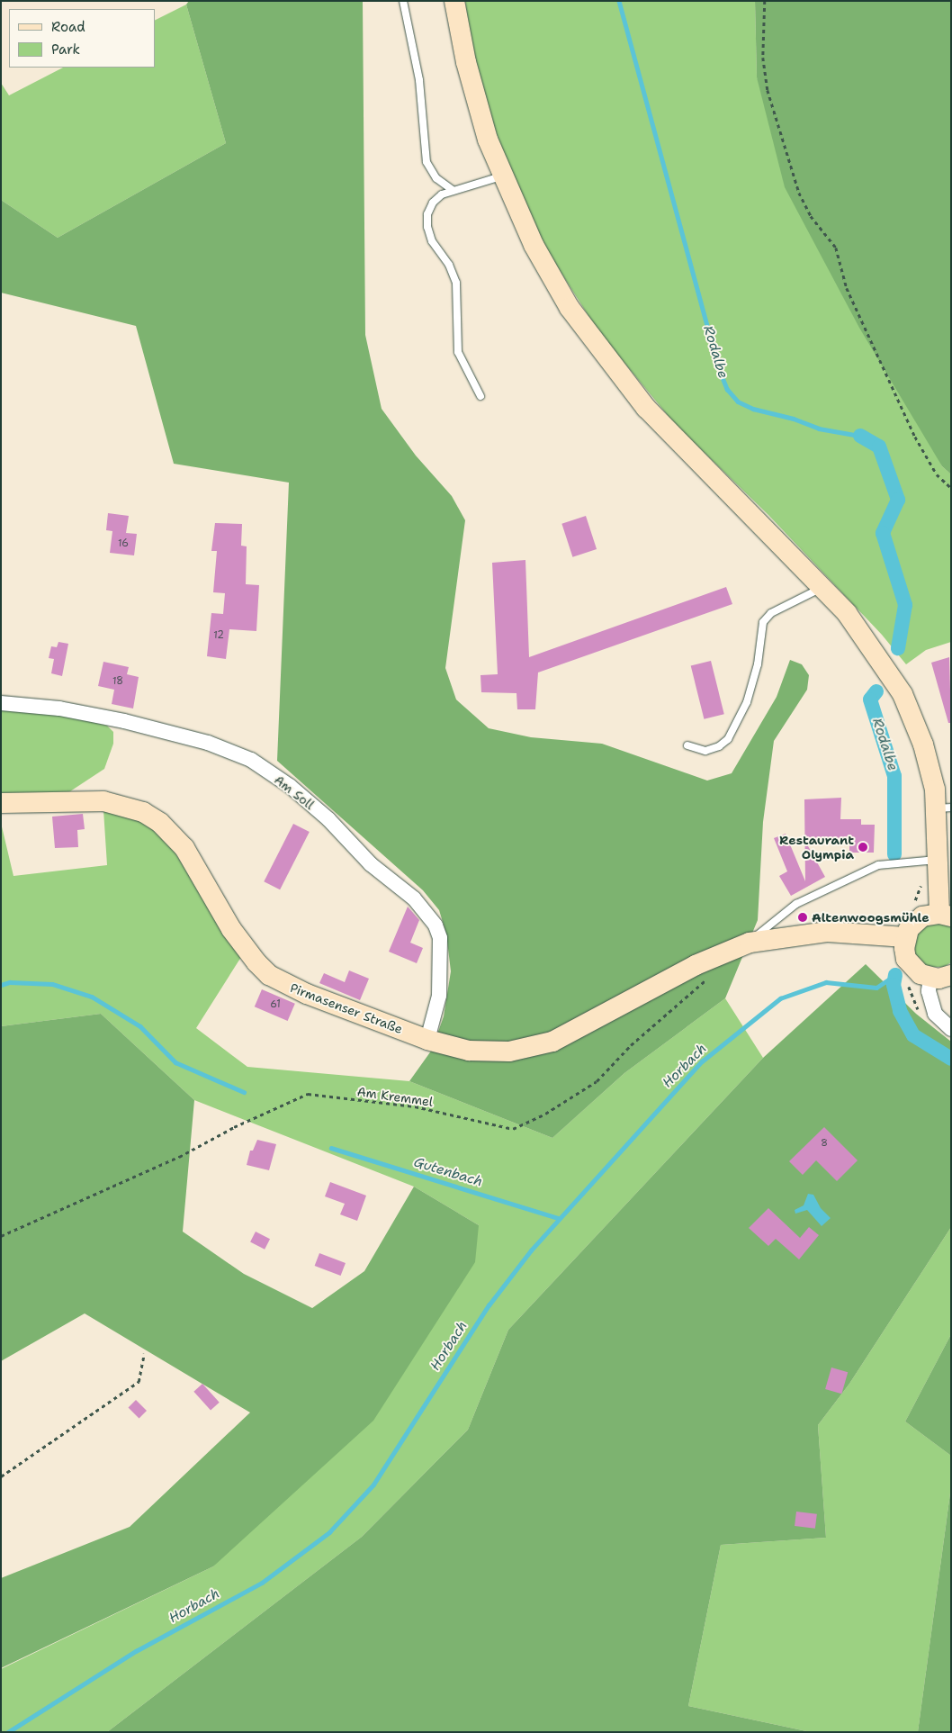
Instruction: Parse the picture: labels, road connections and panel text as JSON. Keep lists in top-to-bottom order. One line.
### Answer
{"streets":{"main road":["Pirmasenser Straße"],"street":["Am Soll"],"path":["Am Kremmel"]},"crossings":[["Am Soll","Pirmasenser Straße"]],"water":["Rodalbe","Horbach","Gutenbach"],"places":["Restaurant Olympia","Altenwoogsmühle"],"house_numbers":["16","12","18","61","8"],"legend":["Road","Park"]}
